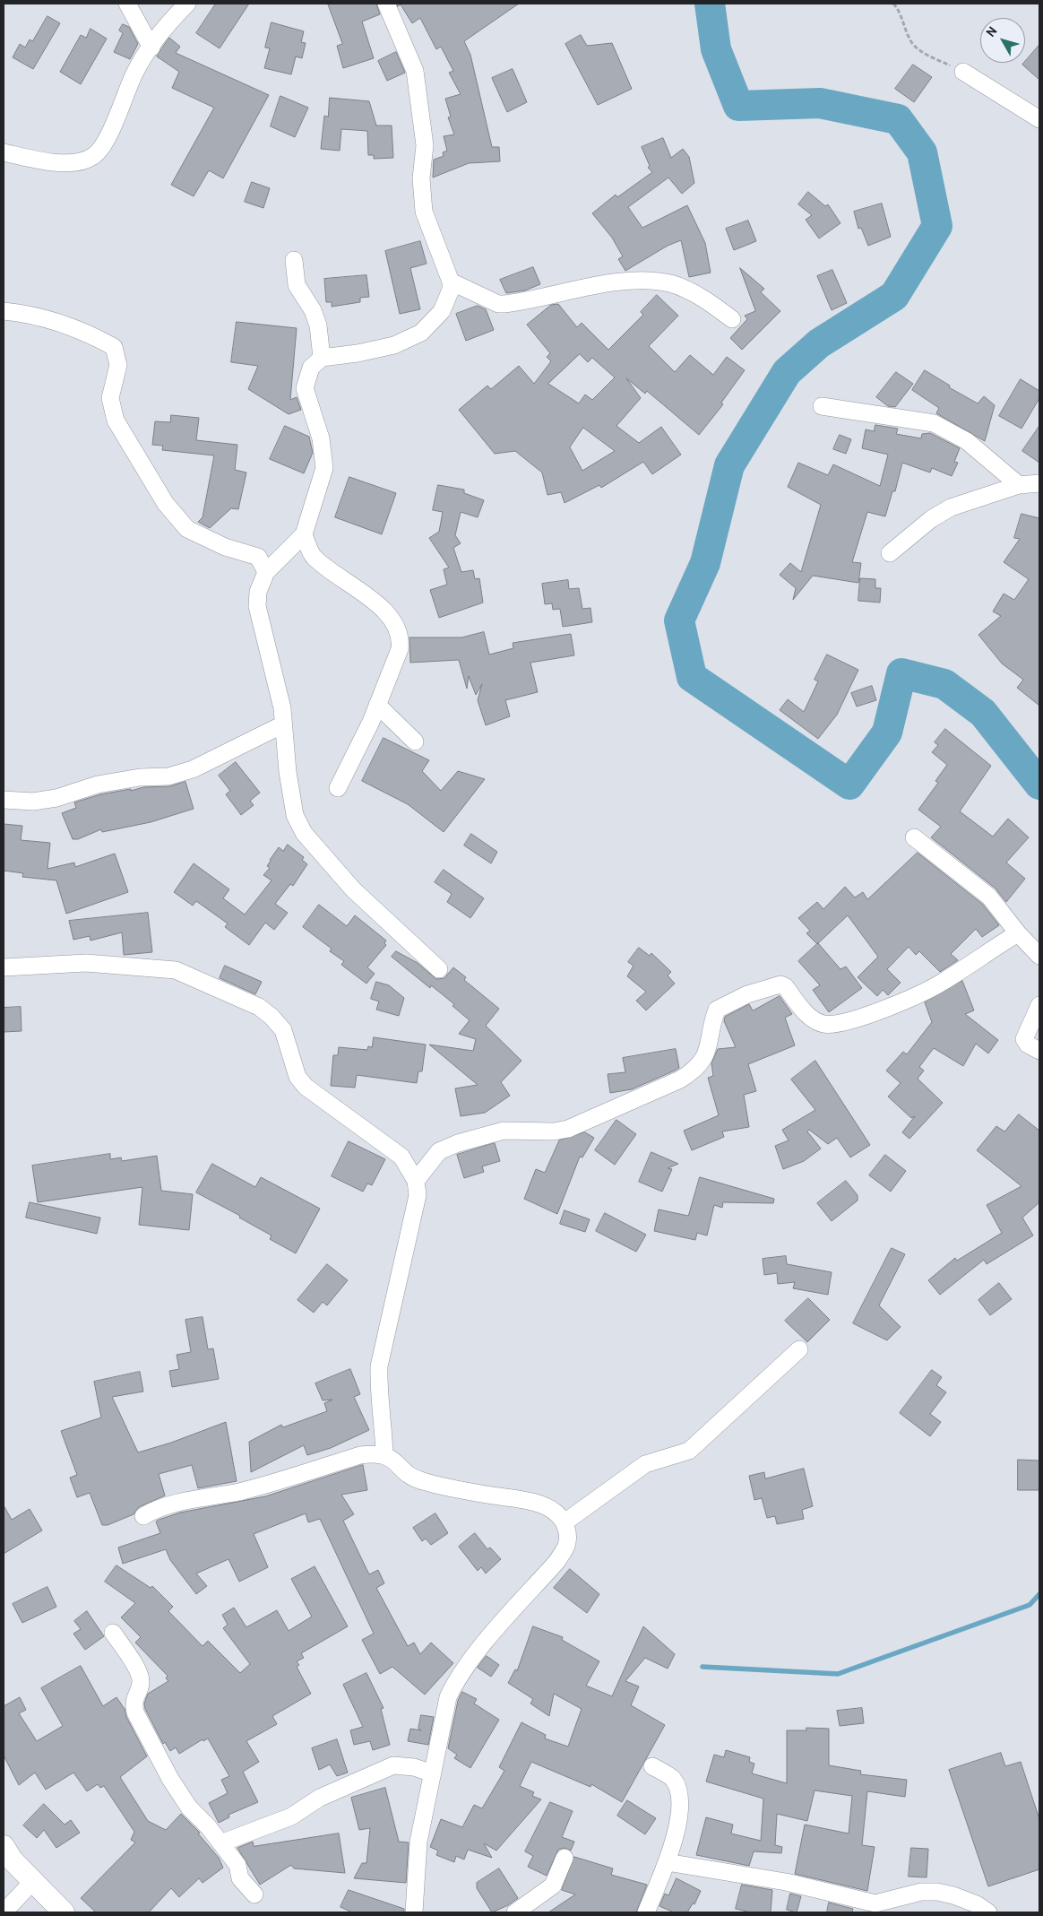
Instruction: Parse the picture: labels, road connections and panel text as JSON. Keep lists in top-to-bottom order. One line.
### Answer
{"north":"top left"}
